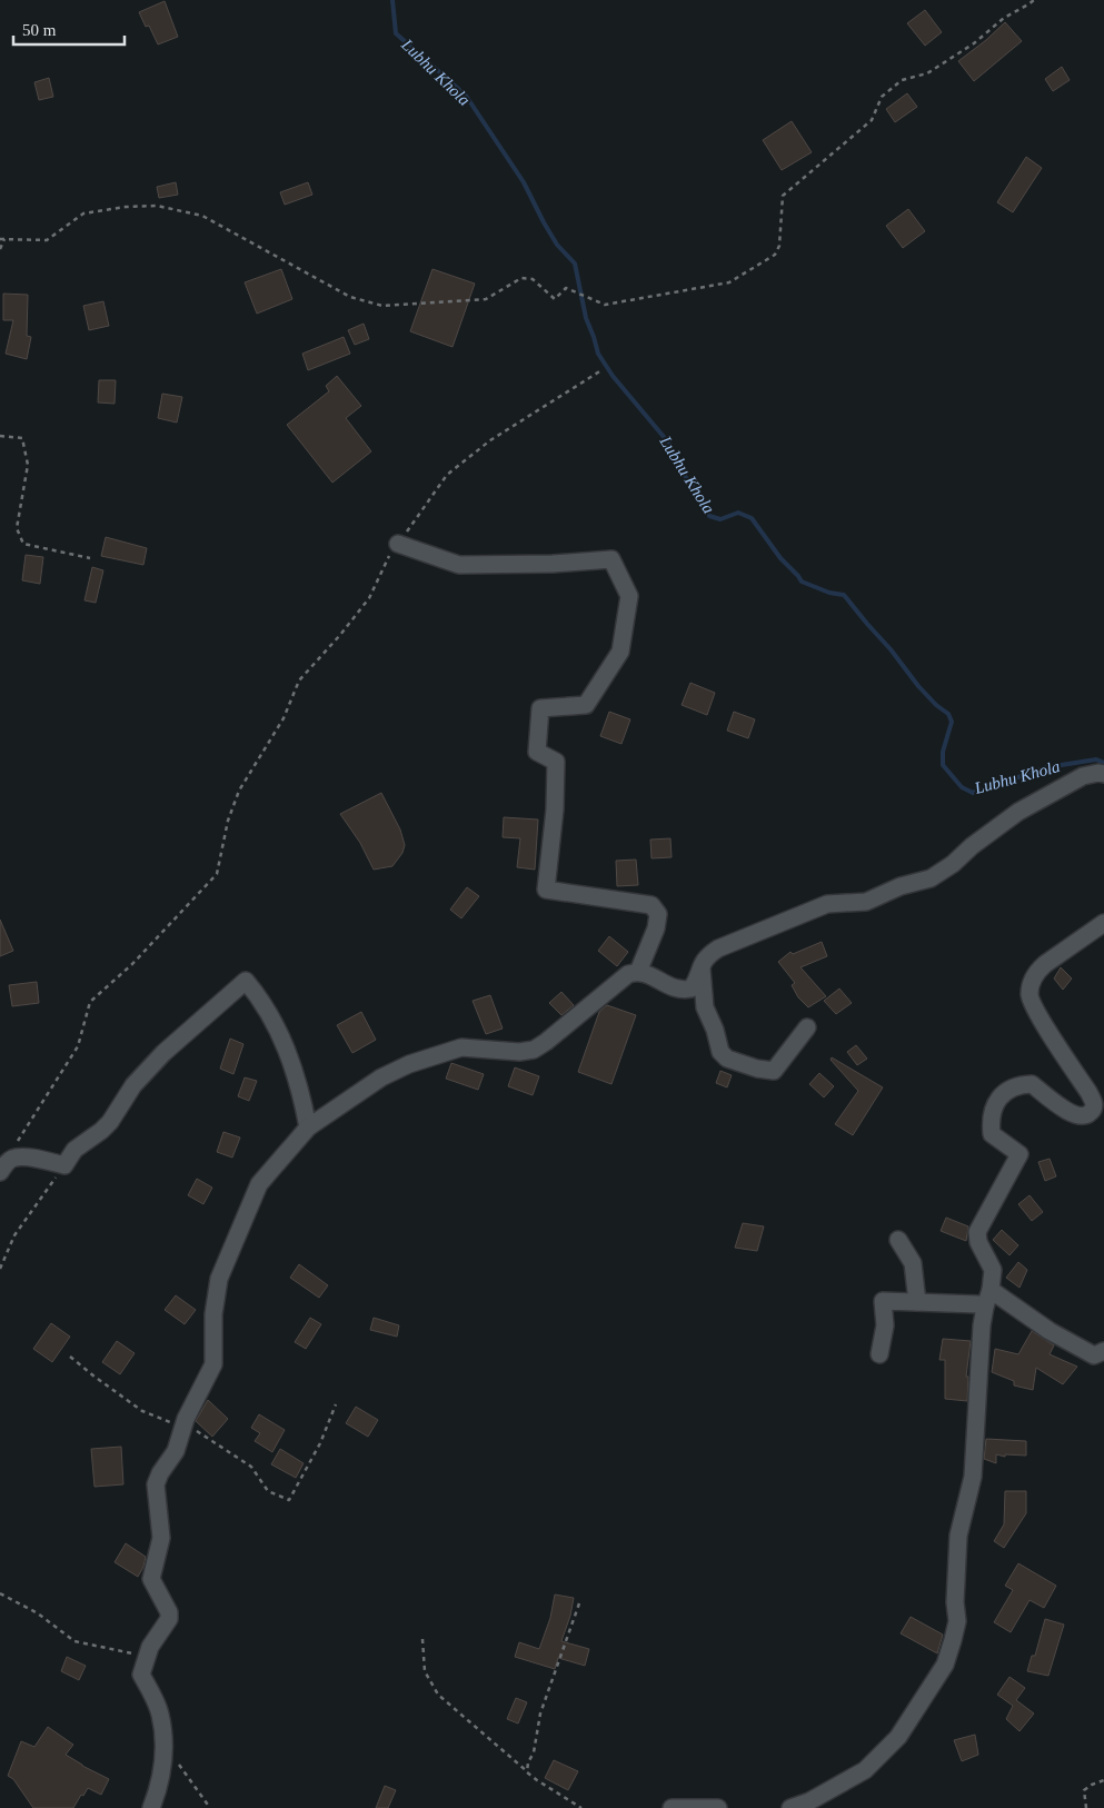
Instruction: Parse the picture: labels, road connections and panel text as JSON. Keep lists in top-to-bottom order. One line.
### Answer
{"water":["Lubhu Khola"],"scale_bar":"50 m"}
